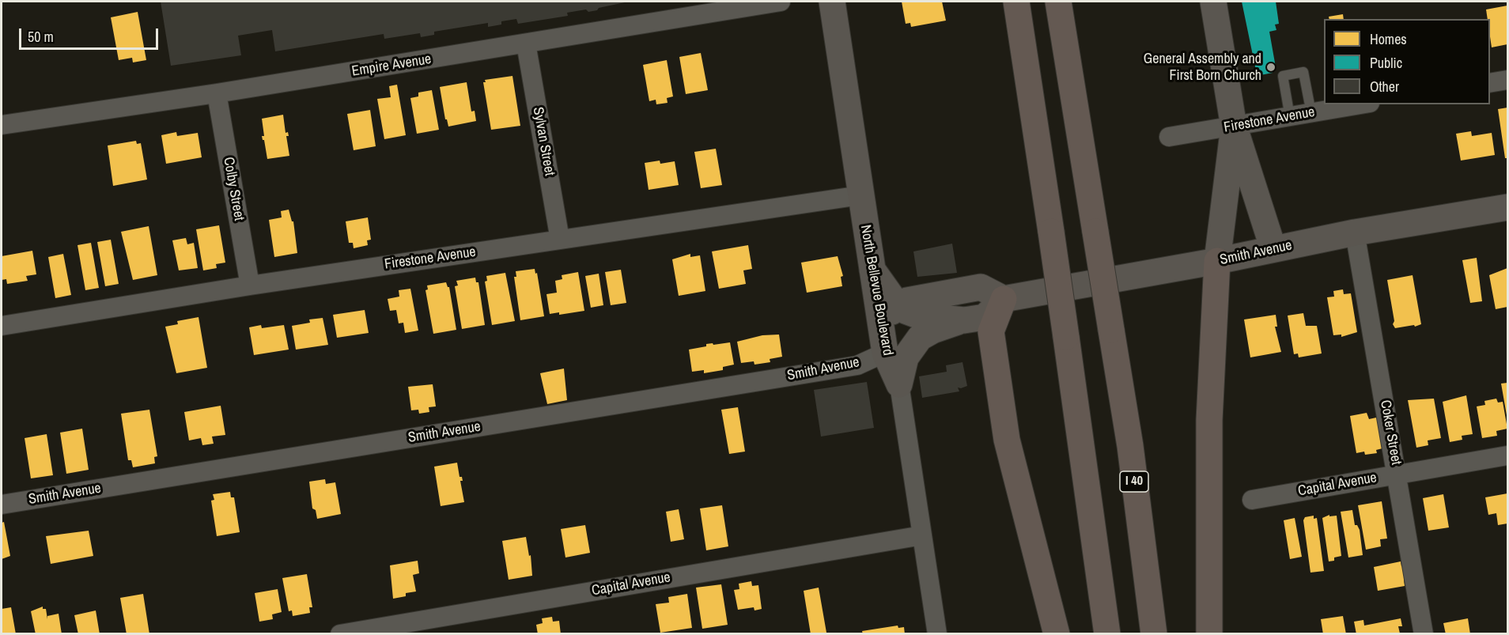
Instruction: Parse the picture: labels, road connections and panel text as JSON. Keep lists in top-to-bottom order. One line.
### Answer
{"streets":{"highway":["I 40"],"main road":["Smith Avenue","North Bellevue Boulevard"],"street":["Empire Avenue","Firestone Avenue","Sylvan Street","Colby Street","Coker Street","Capital Avenue"]},"crossings":[["Empire Avenue","Sylvan Street"],["Empire Avenue","Colby Street"],["Firestone Avenue","Sylvan Street"],["Firestone Avenue","Colby Street"],["Firestone Avenue","North Bellevue Boulevard"],["Smith Avenue","North Bellevue Boulevard"],["Smith Avenue","Coker Street"],["North Bellevue Boulevard","Capital Avenue"],["Coker Street","Capital Avenue"]],"places":["General Assembly and First Born Church"],"legend":["Homes","Public","Other"],"scale_bar":"50 m"}
